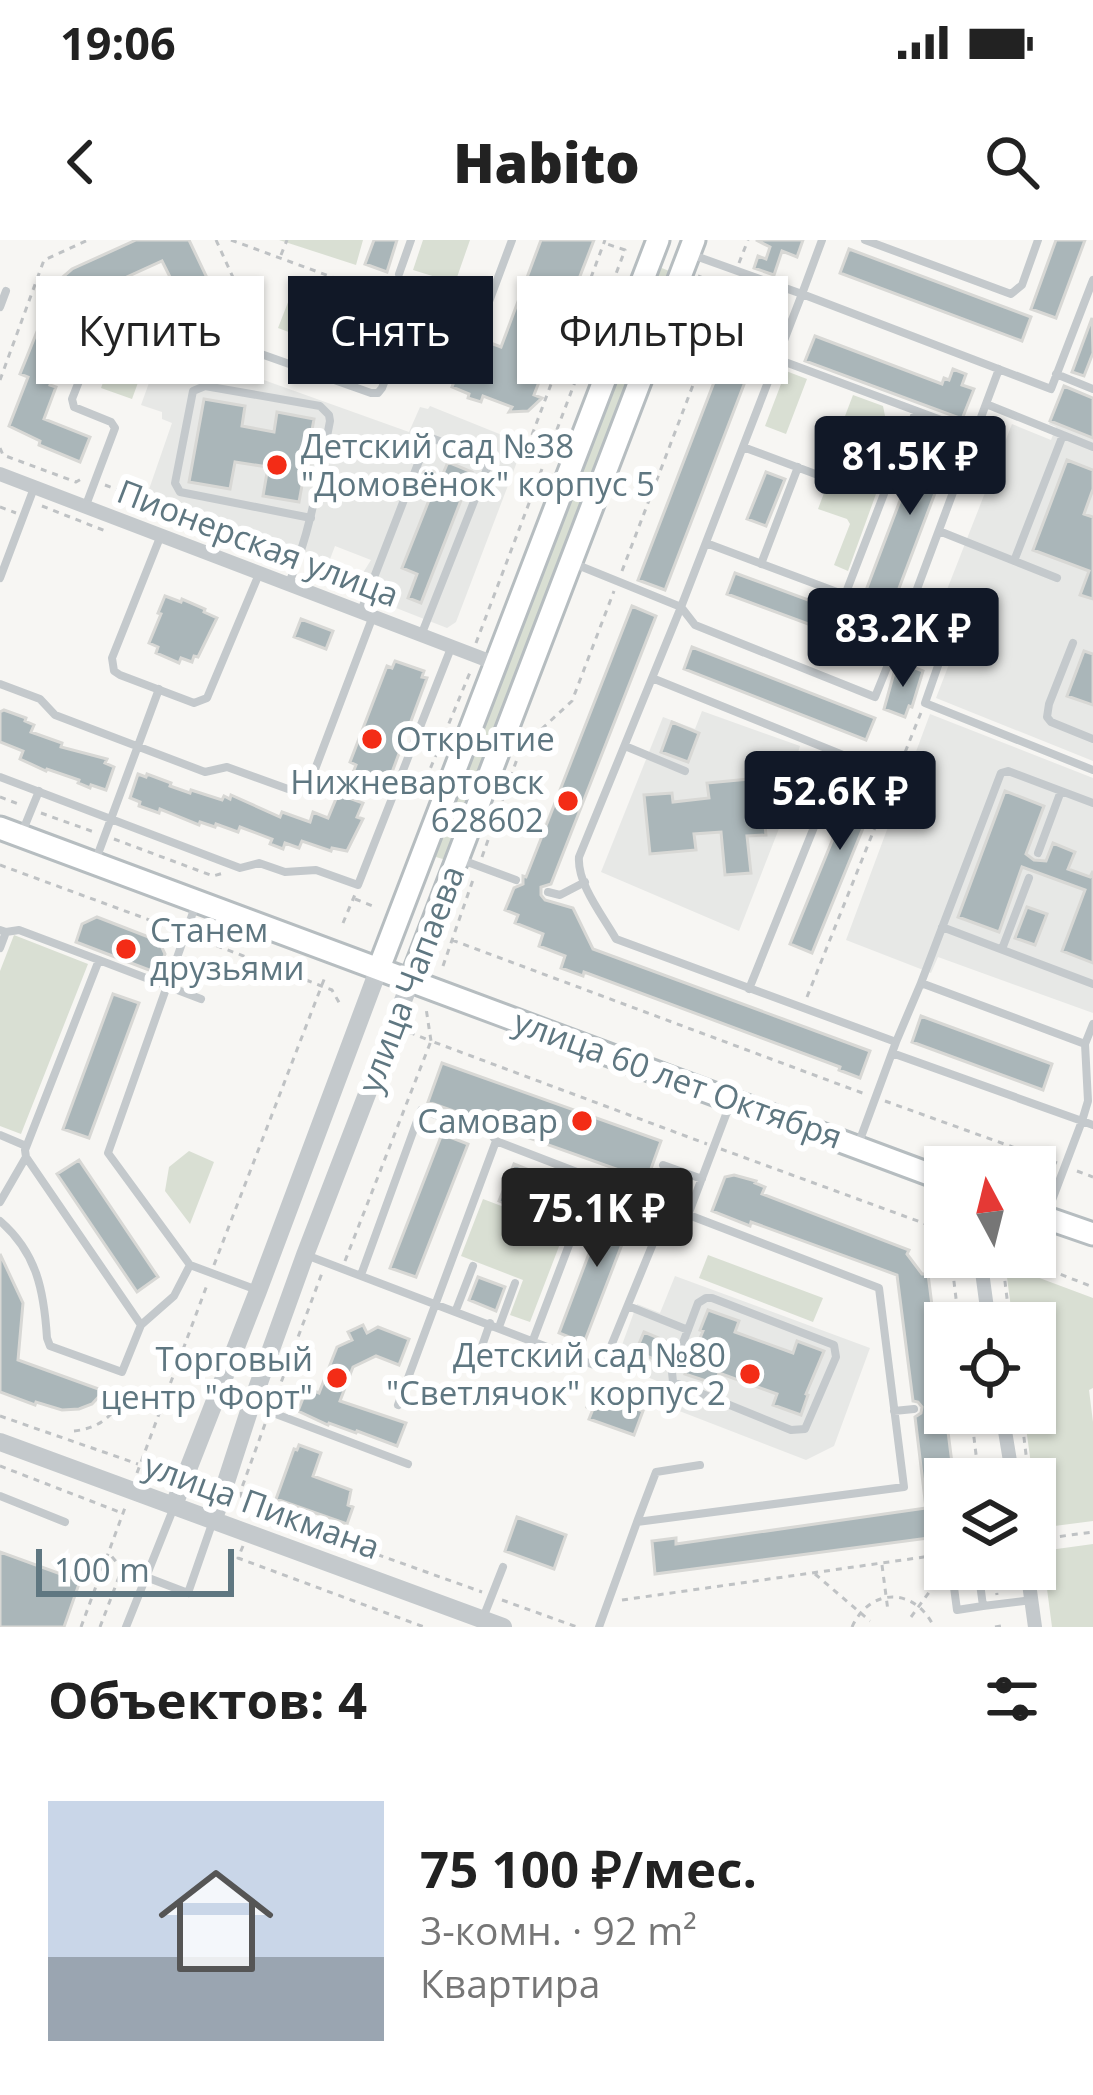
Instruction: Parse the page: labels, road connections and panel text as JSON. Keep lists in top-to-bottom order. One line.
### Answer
{"streets":{"main road":["улица Чапаева","улица 60 лет Октября"],"street":["Пионерская улица","улица Пикмана"]},"crossings":[["Пионерская улица","улица Чапаева"],["улица Чапаева","улица 60 лет Октября"],["улица Чапаева","улица Пикмана"]],"places":["Детский сад №38 \"Домовёнок\" корпус 5","Открытие","Нижневартовск 628602","Станем друзьями","Самовар","Детский сад №80 \"Светлячок\" корпус 2","Торговый центр \"Форт\""],"scale_bar":"100 m","north":"top","page":{"status":"19:06","header":"Habito","chip":["Купить","Снять","Фильтры"],"price":["81.5K ₽","83.2K ₽","52.6K ₽","75.1K ₽"],"scale":"100 m","heading":"Объектов: 4","list":[{"name":"75 100 ₽/мес.","note":"3-комн. · 92 m² · Квартира"}]}}
